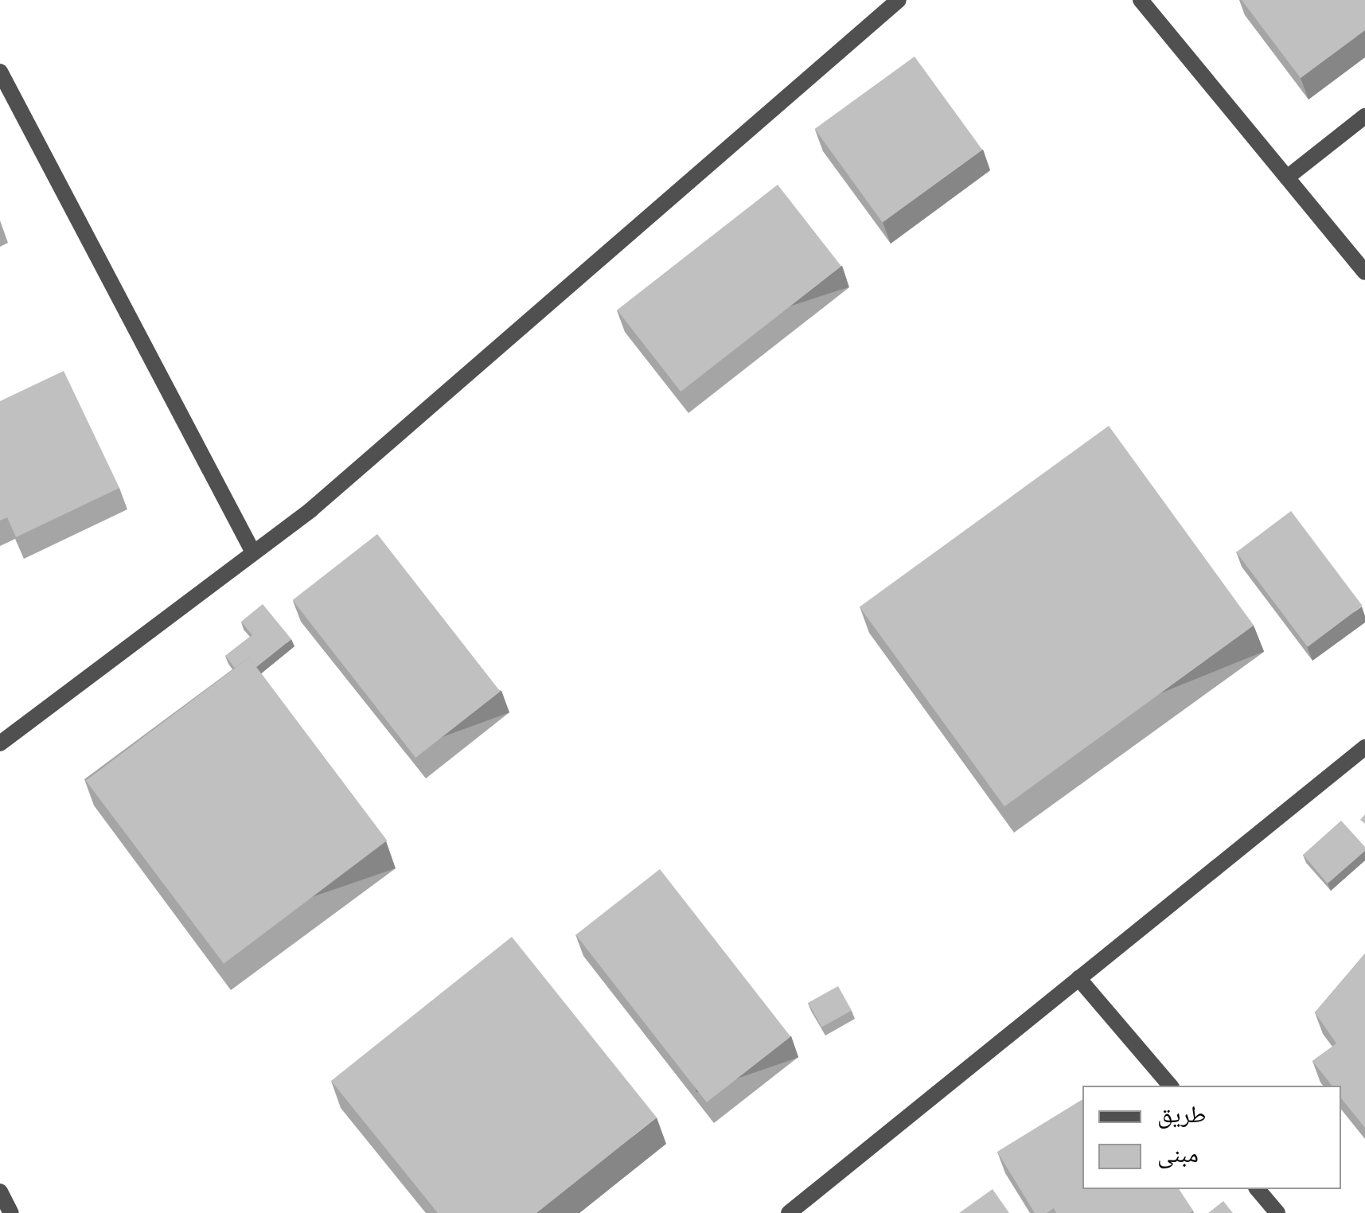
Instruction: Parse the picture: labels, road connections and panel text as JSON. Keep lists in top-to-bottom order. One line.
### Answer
{"legend":["طريق","مبنى"]}
